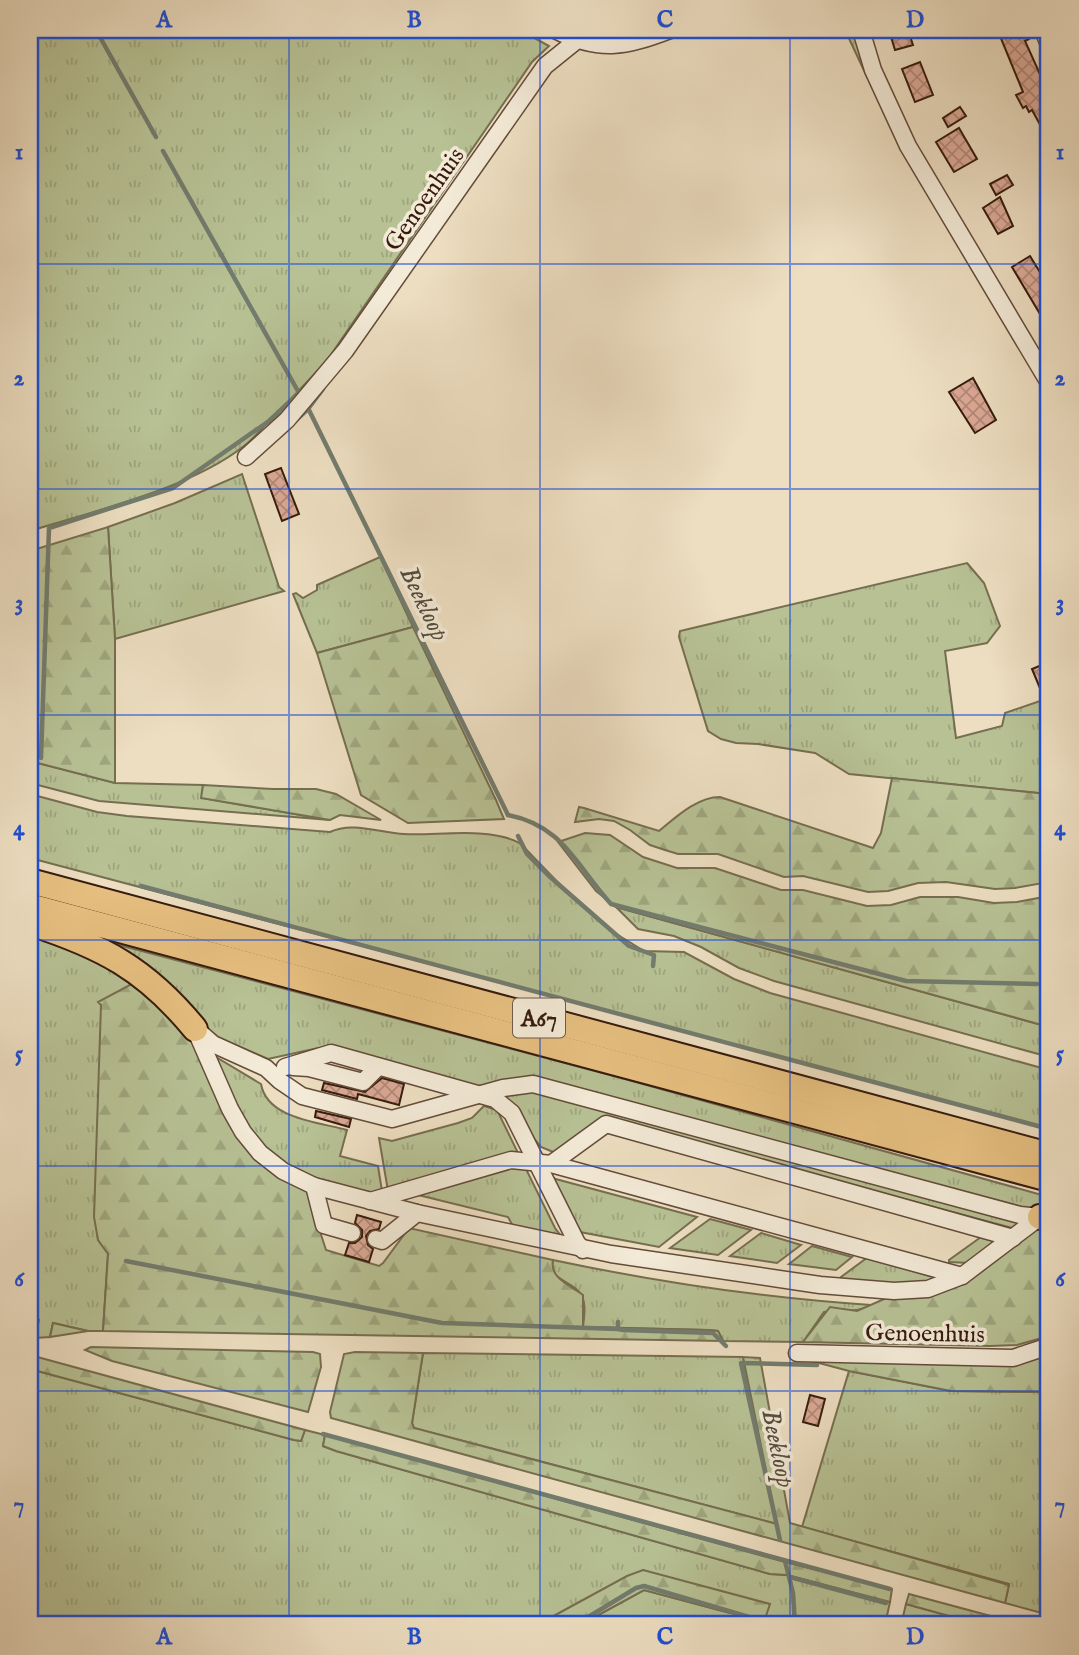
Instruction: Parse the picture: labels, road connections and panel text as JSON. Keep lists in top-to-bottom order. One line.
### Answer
{"streets":{"highway":["A67"],"street":["Genoenhuis"]},"water":["Beekloop"],"grid":{"columns":["A","B","C","D"],"rows":["1","2","3","4","5","6","7"]}}
